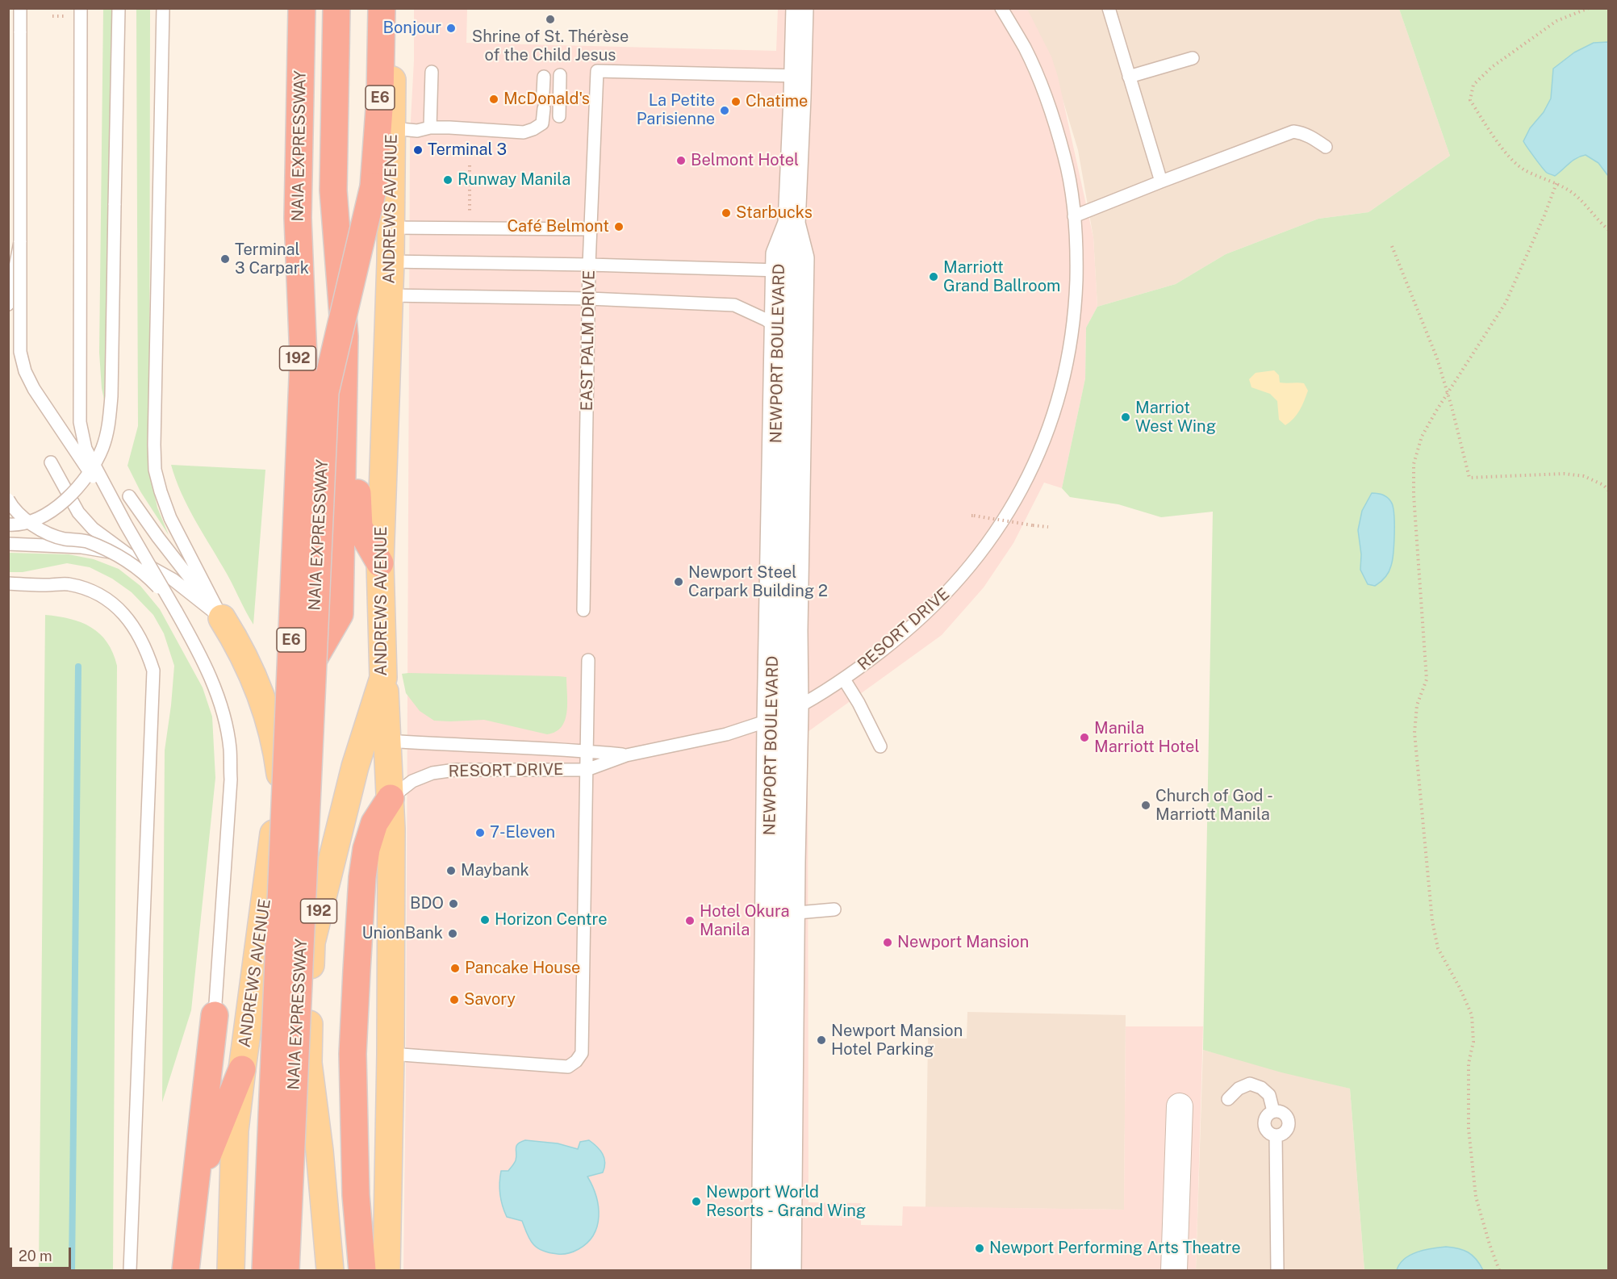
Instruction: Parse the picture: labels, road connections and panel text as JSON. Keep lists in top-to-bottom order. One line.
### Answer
{"streets":{"highway":["E6","NAIA EXPRESSWAY"],"main road":["ANDREWS AVENUE","192"],"street":["NEWPORT BOULEVARD"],"lane":["EAST PALM DRIVE","RESORT DRIVE"]},"crossings":[["EAST PALM DRIVE","NEWPORT BOULEVARD"],["NEWPORT BOULEVARD","RESORT DRIVE"]],"places":["Shrine of St. Thérèse of the Child Jesus","Bonjour","McDonald's","Chatime","La Petite Parisienne","Terminal 3","Belmont Hotel","Runway Manila","Starbucks","Café Belmont","Terminal 3 Carpark","Marriott Grand Ballroom","Marriot West Wing","Newport Steel Carpark Building 2","Manila Marriott Hotel","Church of God - Marriott Manila","7-Eleven","Maybank","BDO","Horizon Centre","Hotel Okura Manila","UnionBank","Newport Mansion","Pancake House","Savory","Newport Mansion Hotel Parking","Newport World Resorts - Grand Wing","Newport Performing Arts Theatre"],"scale_bar":"20 m"}
